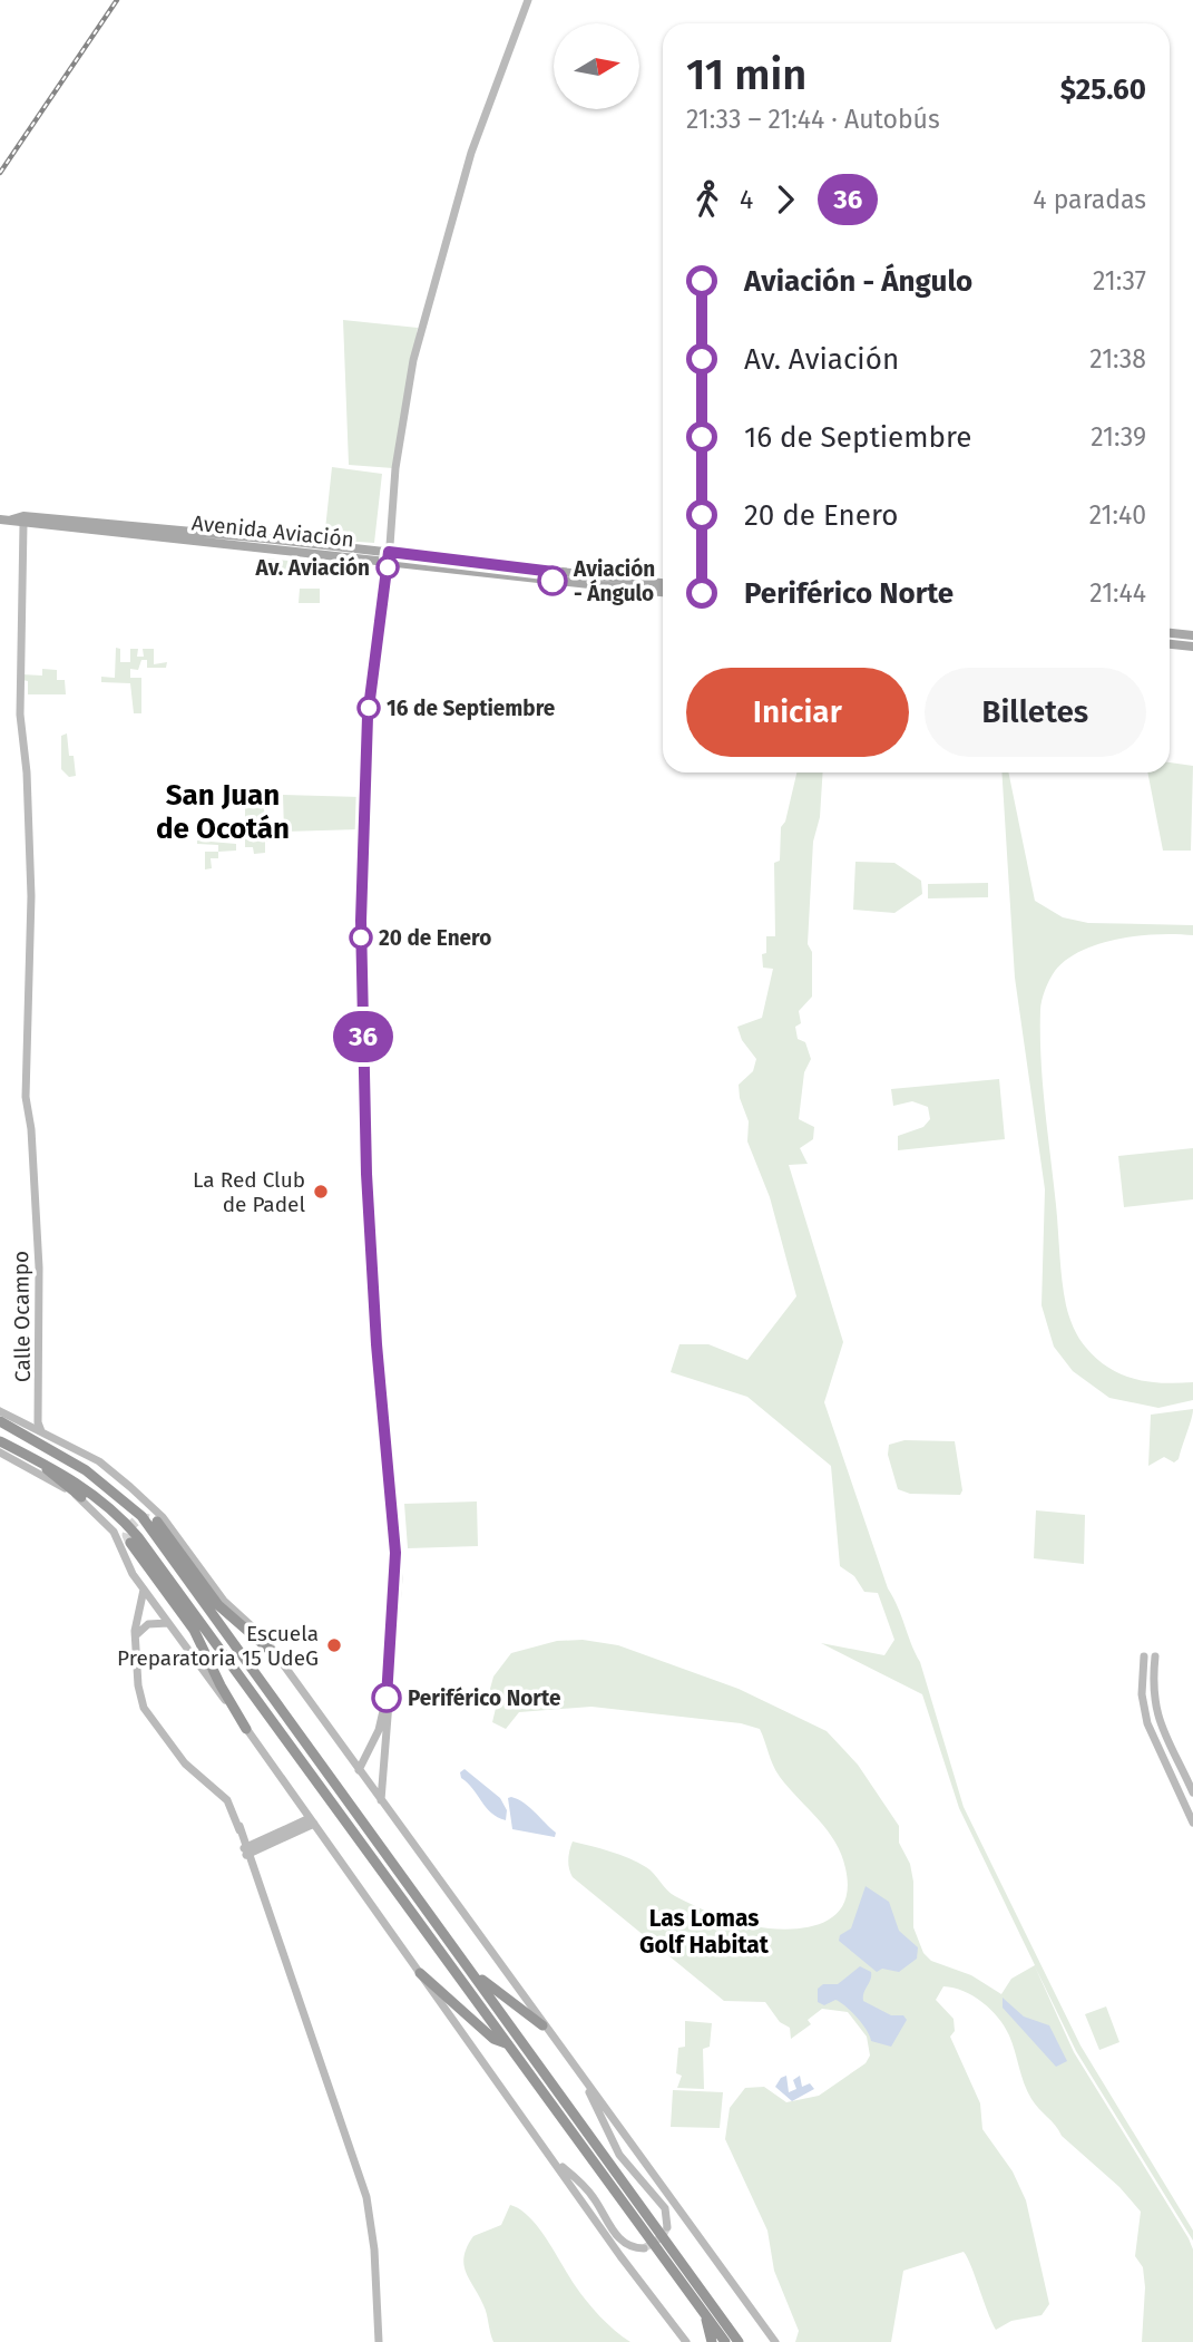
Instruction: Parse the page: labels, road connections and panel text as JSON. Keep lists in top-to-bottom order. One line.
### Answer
{"streets":{"main road":["Avenida Aviación","Calle Ocampo"]},"crossings":[["Avenida Aviación","Calle Ocampo"]],"districts":["San Juan de Ocotán","Las Lomas Golf Habitat"],"places":["Av. Aviación","Aviación - Ángulo","16 de Septiembre","20 de Enero","La Red Club de Padel","Escuela Preparatoria 15 UdeG","Periférico Norte"],"lines":["bus line 36"],"north":"right","page":{"on_map":"36","heading":["11 min","21:33 – 21:44 · Autobús","$25.60"],"legs":["4","36","4 paradas"],"list":[{"name":"Aviación - Ángulo","value":"21:37"},{"name":"Av. Aviación","value":"21:38"},{"name":"16 de Septiembre","value":"21:39"},{"name":"20 de Enero","value":"21:40"},{"name":"Periférico Norte","value":"21:44"}],"buttons":["Iniciar","Billetes"]}}
